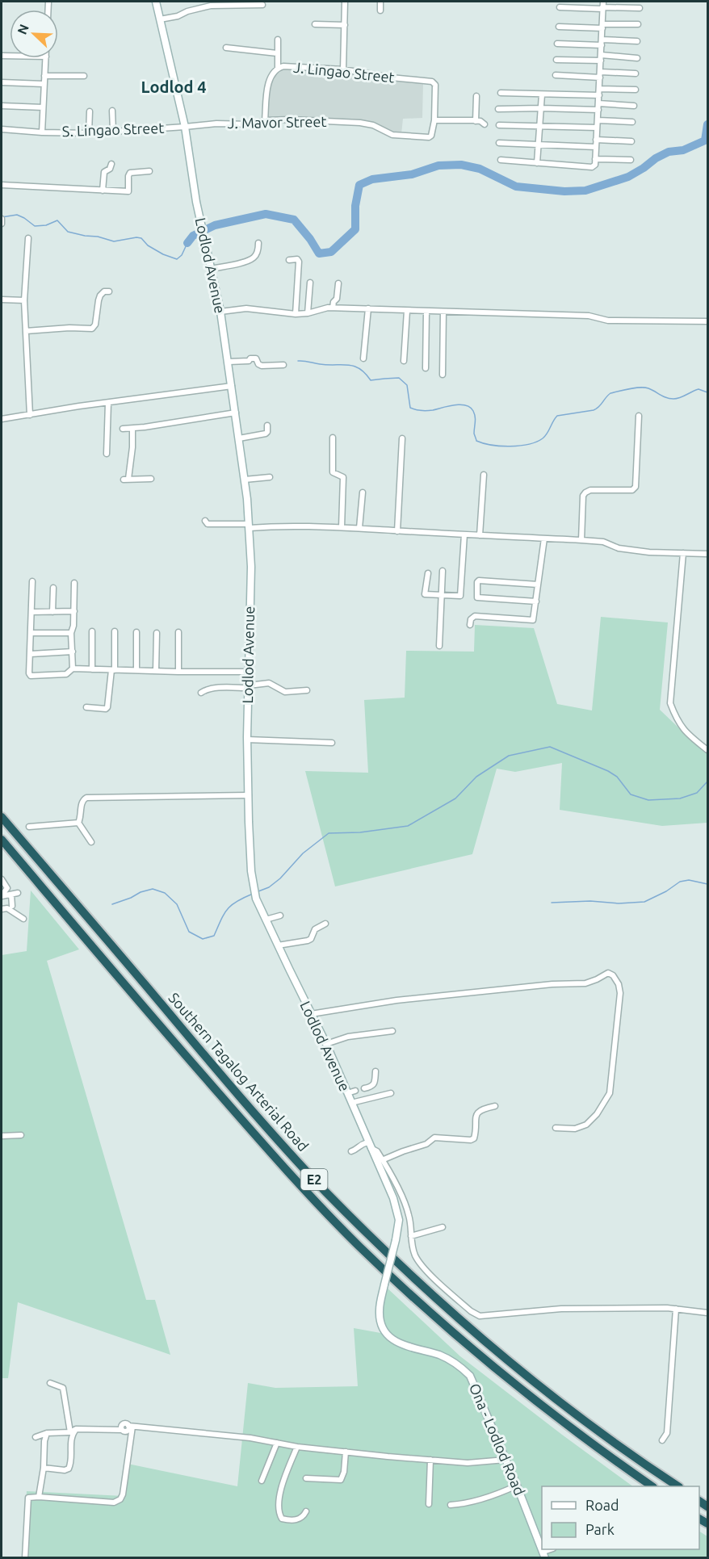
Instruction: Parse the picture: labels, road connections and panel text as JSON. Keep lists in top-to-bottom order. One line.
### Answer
{"streets":{"highway":["Southern Tagalog Arterial Road","E2"],"main road":["Lodlod Avenue","Ona - Lodlod Road"],"street":["J. Lingao Street","J. Mavor Street","S. Lingao Street"]},"crossings":[["J. Lingao Street","J. Mavor Street"],["J. Mavor Street","S. Lingao Street"],["J. Mavor Street","Lodlod Avenue"],["S. Lingao Street","Lodlod Avenue"],["Lodlod Avenue","Ona - Lodlod Road"]],"districts":["Lodlod 4"],"legend":["Road","Park"],"north":"top left"}
